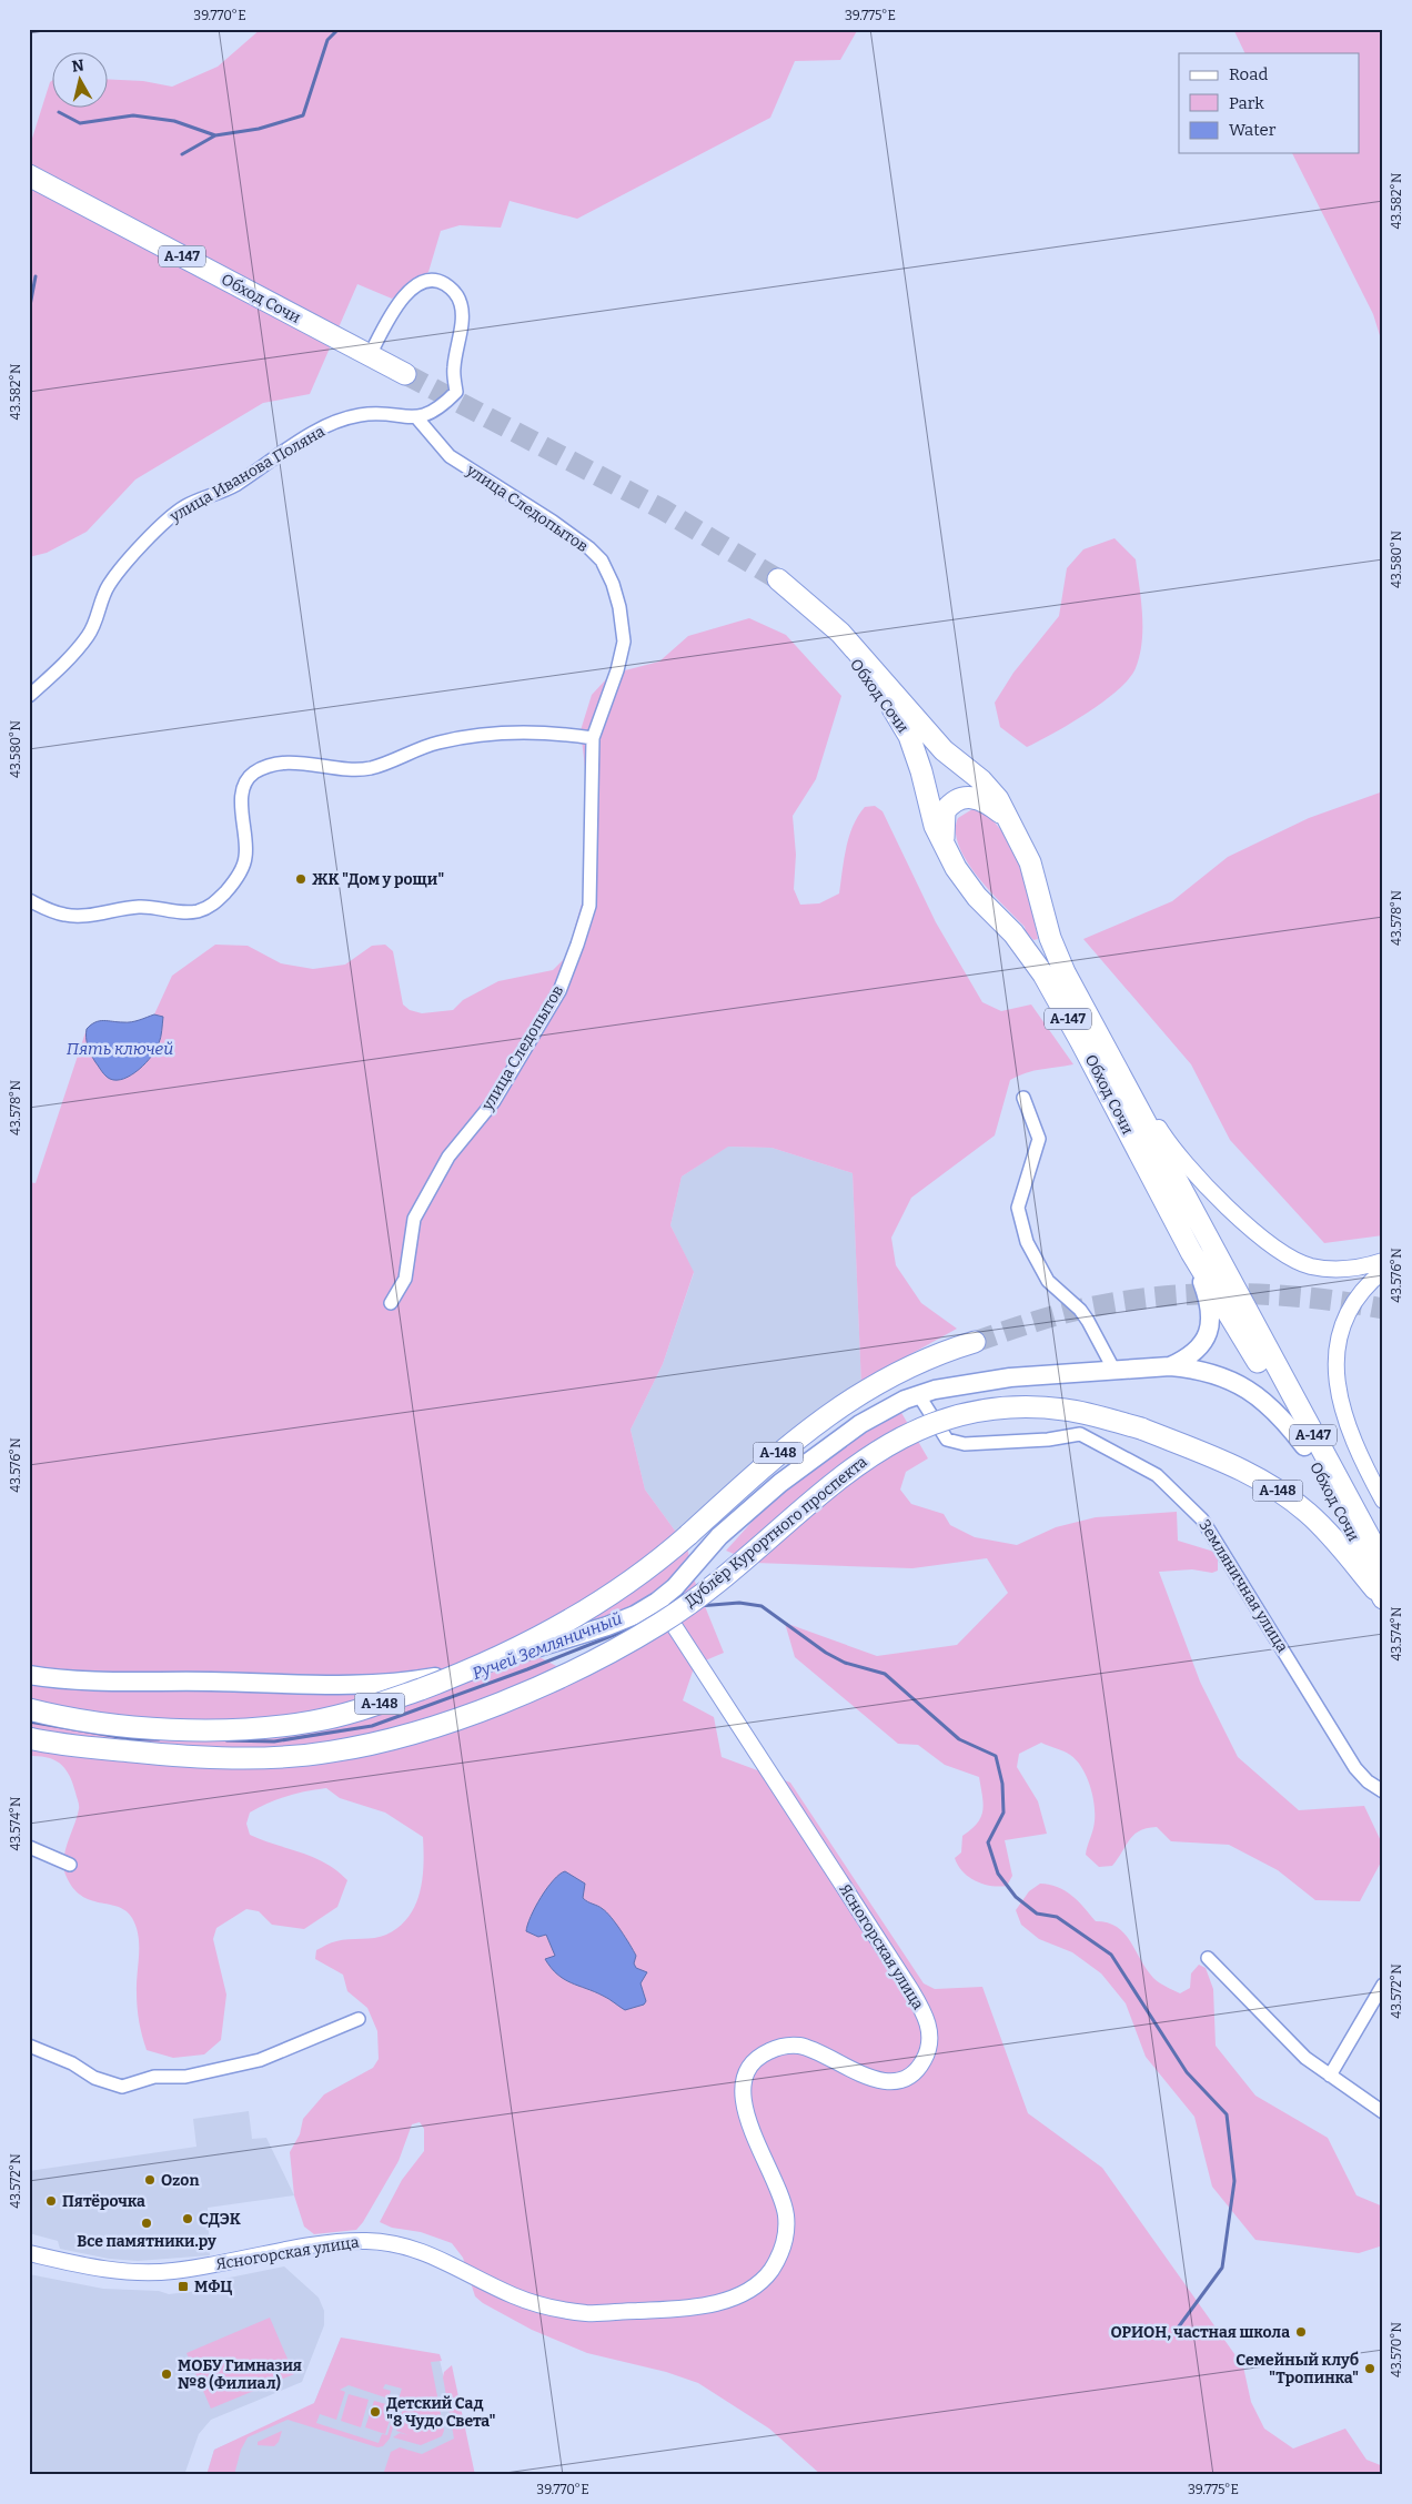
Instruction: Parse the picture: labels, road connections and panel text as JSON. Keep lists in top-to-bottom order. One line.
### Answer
{"streets":{"main road":["А-147","Обход Сочи","А-148","Дублёр Курортного проспекта"],"street":["улица Иванова Поляна","улица Следопытов","Земляничная улица","Ясногорская улица"]},"crossings":[["А-147","Обход Сочи"],["Обход Сочи","Дублёр Курортного проспекта"],["улица Иванова Поляна","улица Следопытов"]],"water":["Пять ключей","Ручей Земляничный"],"places":{"other":["ЖК \"Дом у рощи\"","Ozon","Пятёрочка","СДЭК","Все памятники.ру","ОРИОН, частная школа","Семейный клуб \"Тропинка\"","МОБУ Гимназия №8 (Филиал)","Детский Сад \"8 Чудо Света\""],"transit":["МФЦ"]},"legend":["Road","Park","Water"],"north":"top","coordinates":["39.770°E","39.775°E","43.582°N","43.580°N","43.578°N","43.576°N","43.574°N","43.572°N","43.570°N"]}
